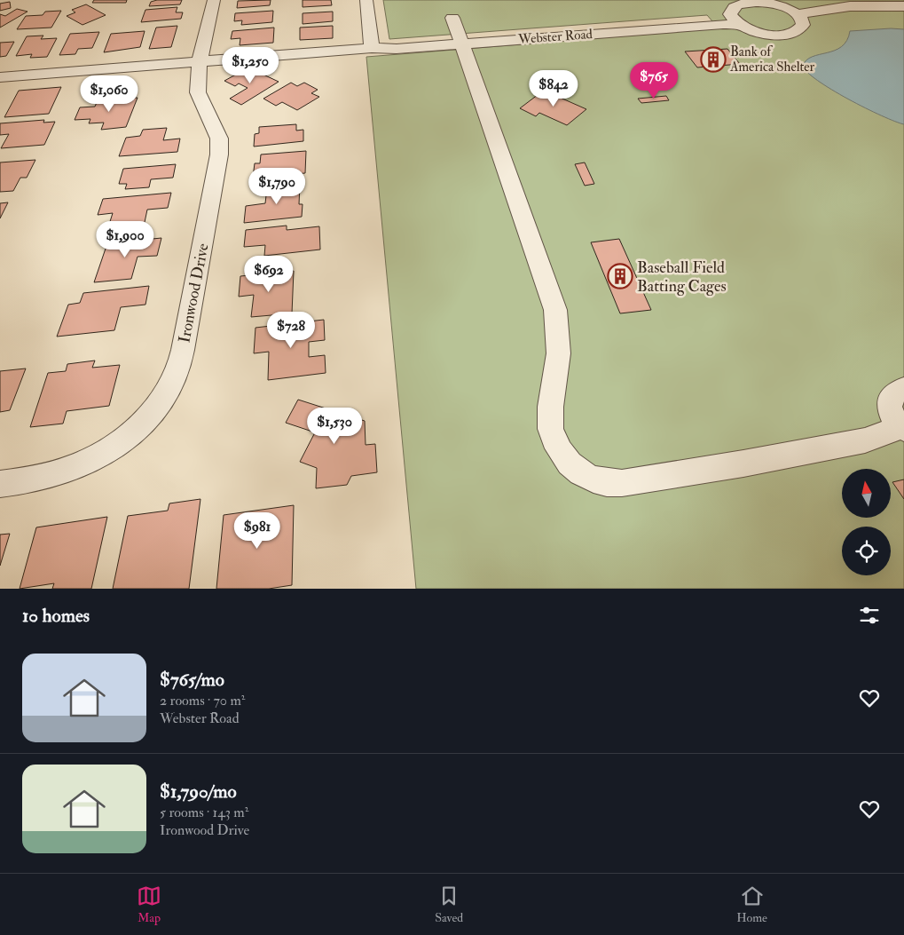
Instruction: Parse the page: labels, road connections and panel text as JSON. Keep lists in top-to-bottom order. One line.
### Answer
{"streets":{"street":["Webster Road","Ironwood Drive"]},"crossings":[["Webster Road","Ironwood Drive"]],"places":{"building":["Bank of America Shelter","Baseball Field Batting Cages"]},"north":"top","page":{"price":["$1,250","$765","$842","$1,060","$1,790","$1,900","$692","$728","$1,530","$981"],"heading":"10 homes","list":[{"name":"$765/mo","note":"2 rooms · 70 m² · Webster Road"},{"name":"$1,790/mo","note":"5 rooms · 143 m² · Ironwood Drive"}],"tabs":["Map","Saved","Home"]}}
